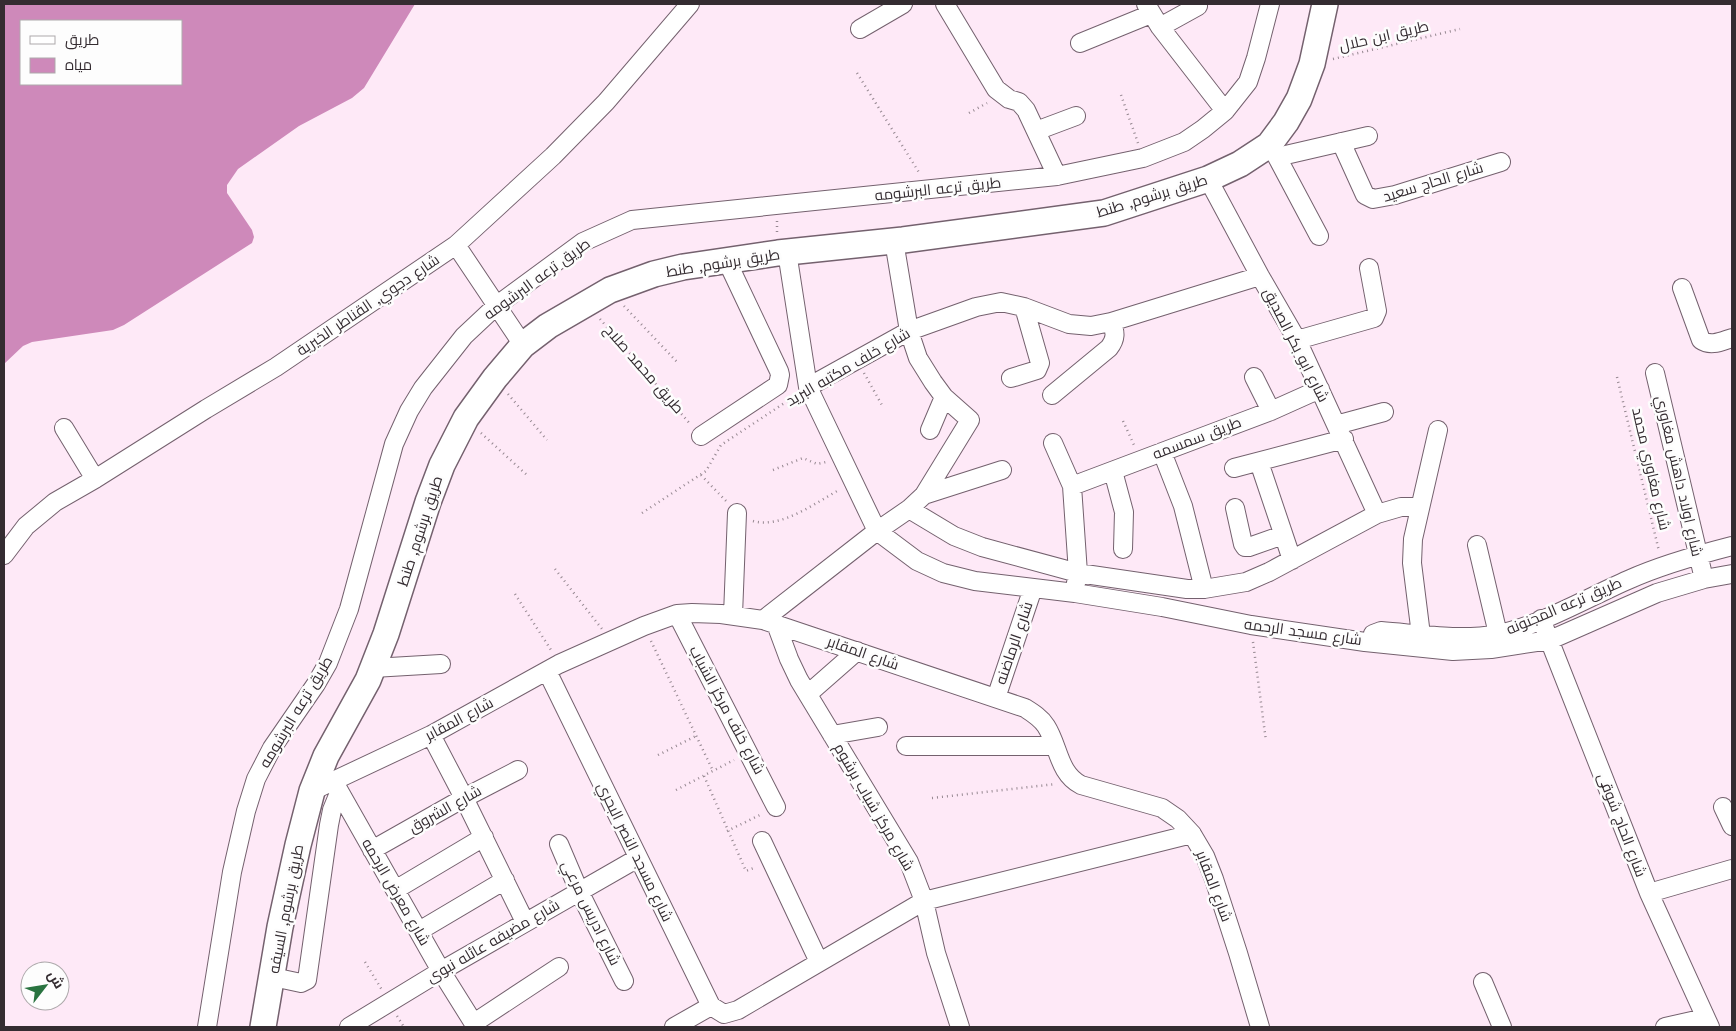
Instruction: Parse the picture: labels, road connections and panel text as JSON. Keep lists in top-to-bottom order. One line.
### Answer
{"streets":{"main road":["طريق برشوم, طنط","طريق برشوم, السيفه"],"street":["شارع الحاج سعيد","طريق ترعه البرشومه","شارع دجوي, القناطر الخيرية","شارع ابو بكر الصديق","شارع خلف مكتبه البريد","طريق سمسمه","شارع اولاد داهش مغاوري","طريق ترعه المجنونه","شارع مسجد الرحمه","شارع الرماضنه","شارع المقابر","شارع خلف مركز الشباب","شارع مركز شباب برشوم","شارع الشروق","شارع الحاج شوقى","شارع مسجد النصر البحري","شارع معرض الرحمه","شارع ادريس مرعي","شارع مضيفه عائله نبوى"],"path":["طريق ابن حلال","طريق محمد صلاح","شارع مغاوري محمد"]},"crossings":[["طريق ابن حلال","طريق برشوم, طنط"],["طريق برشوم, طنط","شارع ابو بكر الصديق"],["طريق برشوم, طنط","طريق محمد صلاح"],["طريق برشوم, طنط","شارع المقابر"],["طريق برشوم, طنط","شارع معرض الرحمه"],["طريق برشوم, طنط","طريق برشوم, السيفه"],["شارع ابو بكر الصديق","شارع خلف مكتبه البريد"],["شارع ابو بكر الصديق","طريق سمسمه"],["شارع خلف مكتبه البريد","طريق محمد صلاح"],["شارع مغاوري محمد","طريق ترعه المجنونه"],["شارع اولاد داهش مغاوري","طريق ترعه المجنونه"],["شارع اولاد داهش مغاوري","شارع مسجد الرحمه"],["طريق ترعه المجنونه","شارع مسجد الرحمه"],["طريق ترعه المجنونه","شارع الحاج شوقى"],["شارع مسجد الرحمه","شارع الرماضنه"],["شارع مسجد الرحمه","شارع الحاج شوقى"],["شارع الرماضنه","شارع المقابر"],["شارع المقابر","شارع خلف مركز الشباب"],["شارع المقابر","شارع مركز شباب برشوم"],["شارع المقابر","شارع مسجد النصر البحري"],["شارع المقابر","شارع معرض الرحمه"],["شارع المقابر","طريق برشوم, السيفه"],["شارع الشروق","شارع معرض الرحمه"],["شارع مسجد النصر البحري","شارع مضيفه عائله نبوى"],["شارع معرض الرحمه","طريق برشوم, السيفه"],["شارع معرض الرحمه","شارع مضيفه عائله نبوى"],["شارع ادريس مرعي","شارع مضيفه عائله نبوى"]],"legend":["طريق","مياه"],"north":"top right"}
